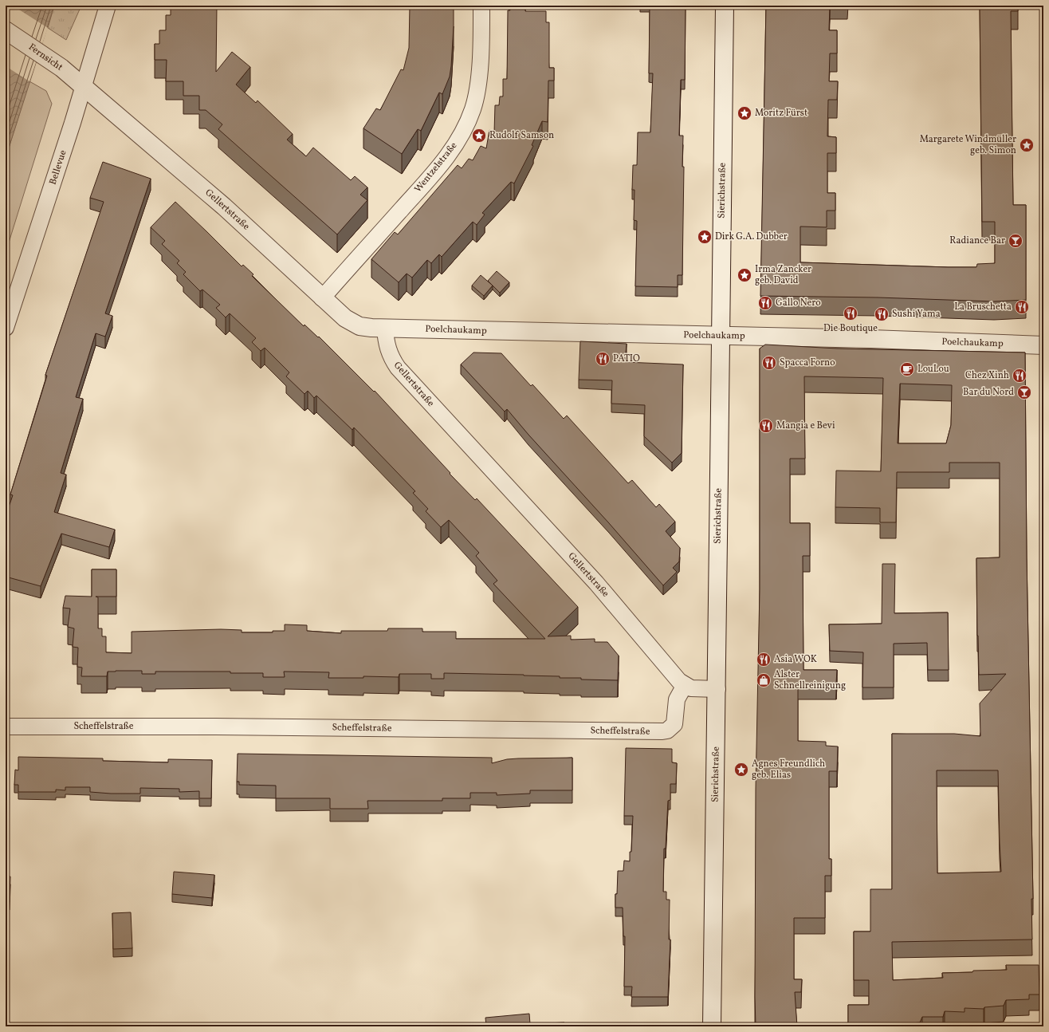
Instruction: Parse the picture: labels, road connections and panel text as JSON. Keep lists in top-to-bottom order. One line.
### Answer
{"streets":{"street":["Fernsicht","Bellevue","Wentzelstraße","Sierichstraße","Gellertstraße","Poelchaukamp","Scheffelstraße"]},"crossings":[["Fernsicht","Bellevue"],["Fernsicht","Gellertstraße"],["Bellevue","Gellertstraße"],["Wentzelstraße","Gellertstraße"],["Sierichstraße","Poelchaukamp"],["Gellertstraße","Poelchaukamp"],["Gellertstraße","Scheffelstraße"]],"places":{"place":["Moritz Fürst","Rudolf Samson","Margarete Windmüller geb. Simon","Dirk G.A. Dubber","Irma Zancker geb. David","Agnes Freundlich geb. Elias"],"bar":["Radiance Bar","Bar du Nord"],"restaurant":["Gallo Nero","La Bruschetta","Die Boutique","Sushi Yama","PATIO","Spacca Forno","Chez Xinh","Mangia e Bevi","Asia WOK"],"cafe":["LouLou"],"shop":["Alster Schnellreinigung"]}}
